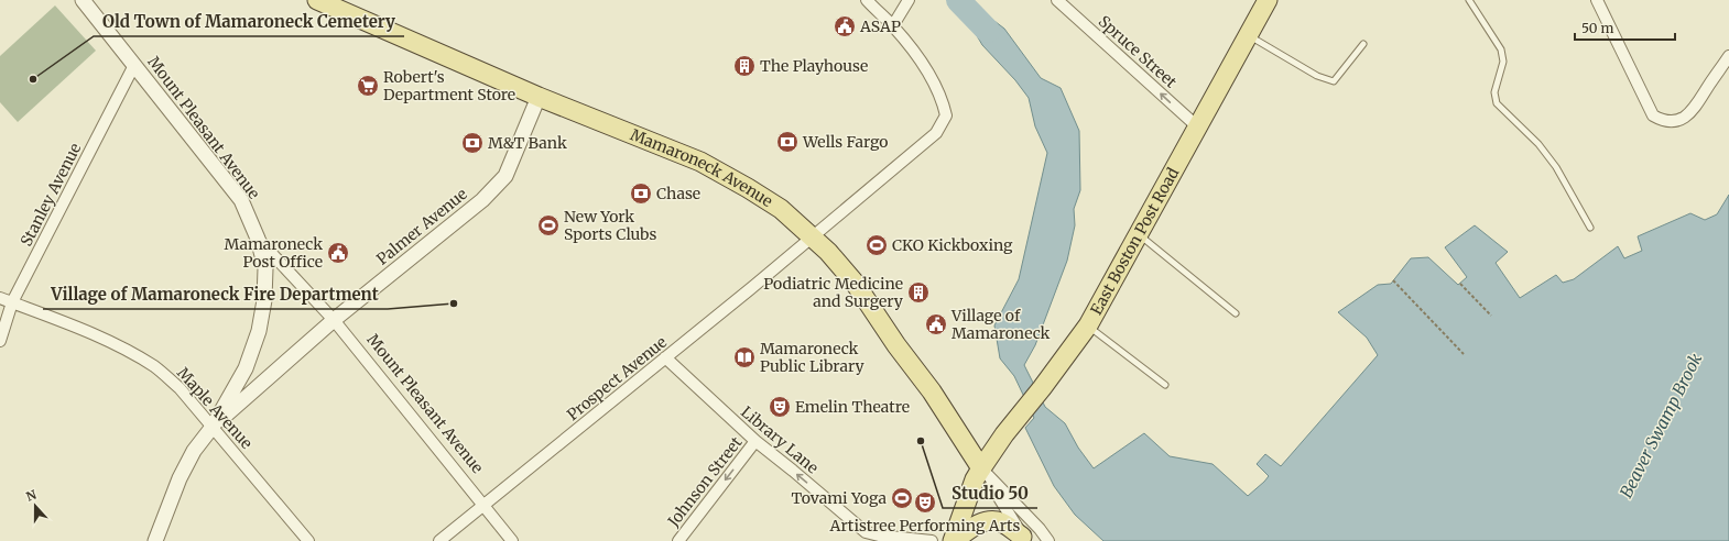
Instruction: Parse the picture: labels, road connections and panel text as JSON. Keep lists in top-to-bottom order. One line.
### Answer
{"streets":{"main road":["Mamaroneck Avenue","East Boston Post Road"],"street":["Spruce Street","Mount Pleasant Avenue","Stanley Avenue","Palmer Avenue","Prospect Avenue","Maple Avenue","Library Lane","Johnson Street"]},"crossings":[["Spruce Street","East Boston Post Road"],["Mount Pleasant Avenue","Stanley Avenue"],["Mount Pleasant Avenue","Palmer Avenue"],["Mount Pleasant Avenue","Prospect Avenue"],["Mamaroneck Avenue","Palmer Avenue"],["Mamaroneck Avenue","East Boston Post Road"],["Mamaroneck Avenue","Prospect Avenue"],["Stanley Avenue","Maple Avenue"],["Palmer Avenue","Maple Avenue"],["Prospect Avenue","Library Lane"],["Library Lane","Johnson Street"]],"one_way":["Spruce Street","Library Lane","Johnson Street"],"water":["Beaver Swamp Brook"],"places":{"public building":["ASAP","Mamaroneck Post Office","Village of Mamaroneck"],"building":["The Playhouse","Podiatric Medicine and Surgery"],"other":["Old Town of Mamaroneck Cemetery","Village of Mamaroneck Fire Department","Studio 50"],"supermarket":["Robert's Department Store"],"bank":["Wells Fargo","M&T Bank","Chase"],"sports":["New York Sports Clubs","CKO Kickboxing","Tovami Yoga"],"library":["Mamaroneck Public Library"],"theatre":["Emelin Theatre","Artistree Performing Arts"]},"scale_bar":"50 m","north":"top"}
